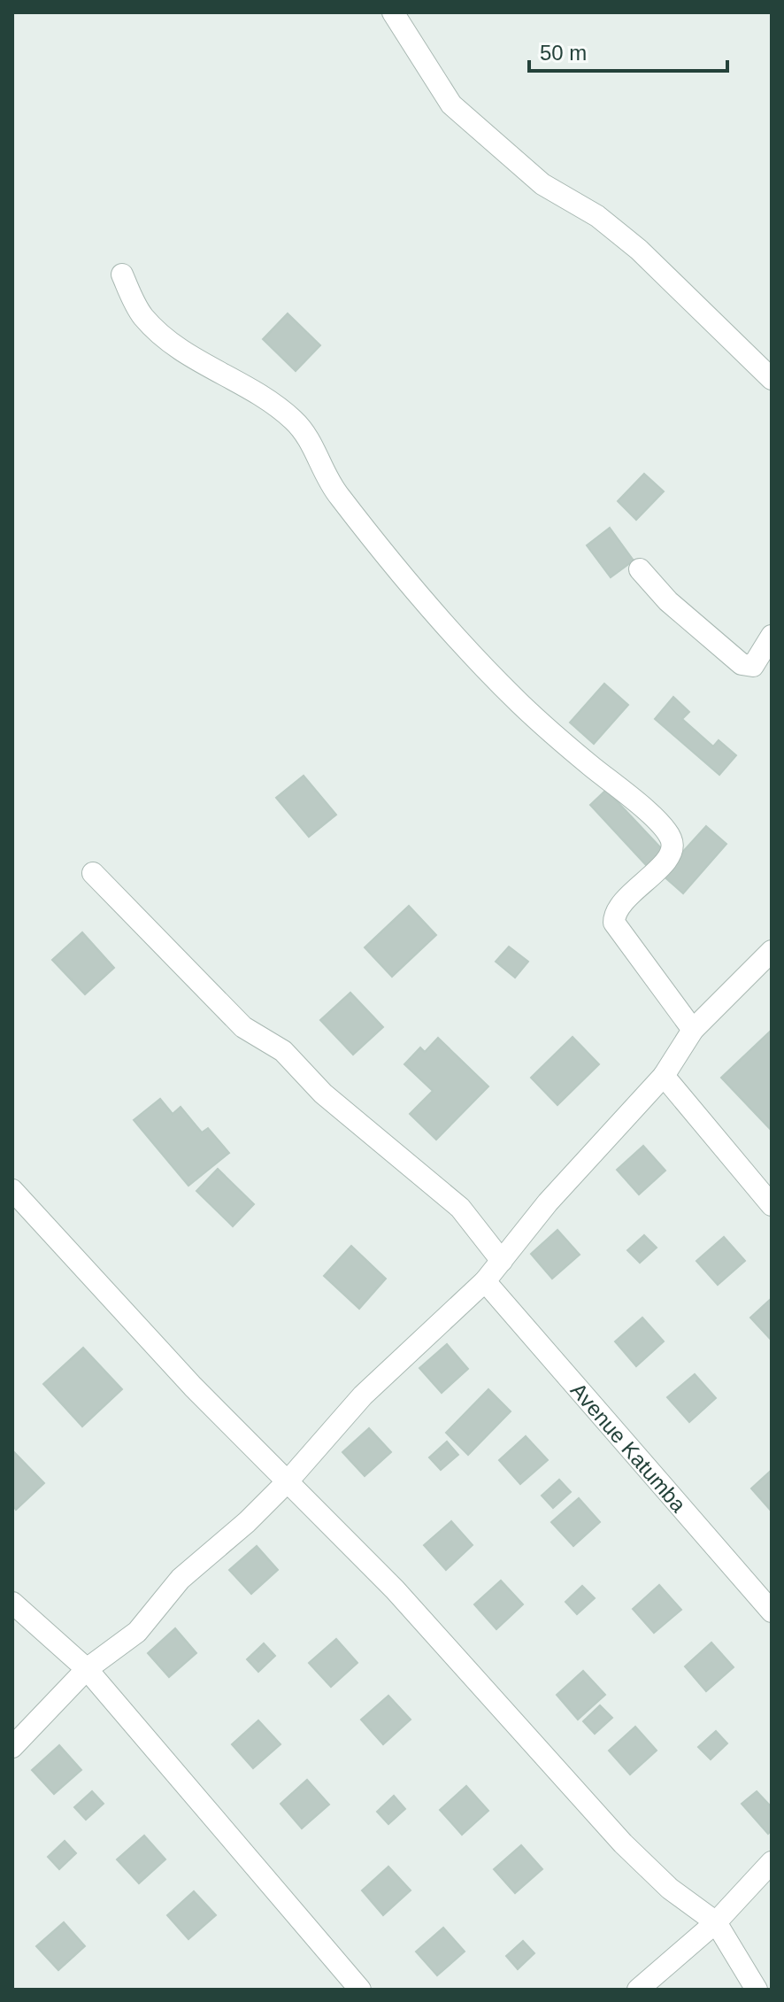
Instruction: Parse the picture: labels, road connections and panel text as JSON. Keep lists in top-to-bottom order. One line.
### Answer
{"streets":{"street":["Avenue Katumba"]},"scale_bar":"50 m"}
